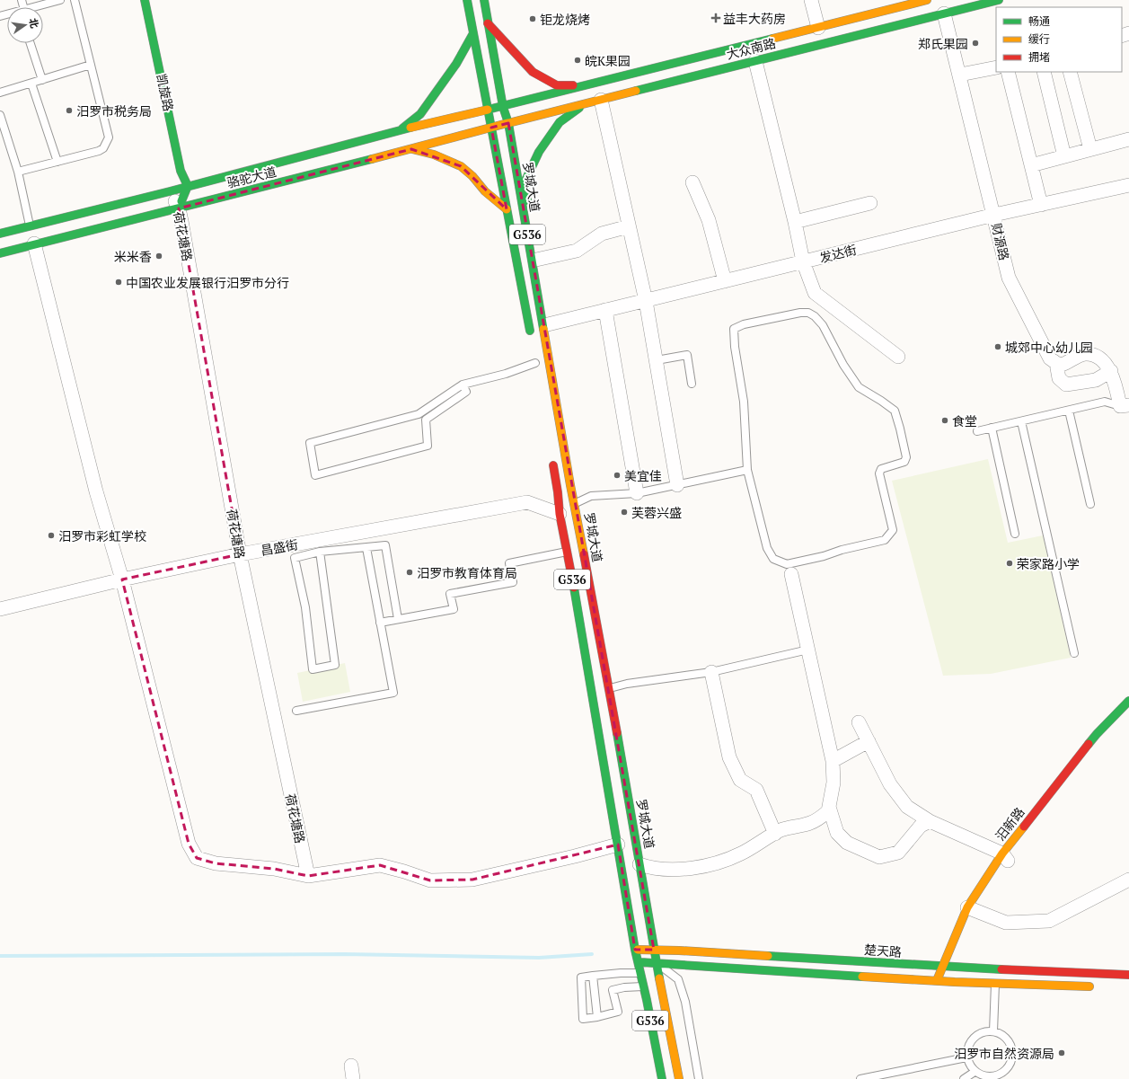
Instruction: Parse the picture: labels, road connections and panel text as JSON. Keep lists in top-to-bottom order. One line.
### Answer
{"streets":{"main road":["大众南路","骆驼大道","罗城大道","G536","汨新路","楚天路"],"street":["荷花塘路","财源路","发达街","昌盛街"]},"crossings":[["大众南路","骆驼大道"],["大众南路","罗城大道"],["大众南路","G536"],["大众南路","财源路"],["骆驼大道","罗城大道"],["骆驼大道","G536"],["骆驼大道","荷花塘路"],["罗城大道","楚天路"],["G536","昌盛街"],["G536","楚天路"],["荷花塘路","昌盛街"],["财源路","发达街"],["汨新路","楚天路"]],"places":{"health":["益丰大药房"],"other":["钜龙烧烤","郑氏果园","皖K果园","汨罗市税务局","米米香","中国农业发展银行汨罗市分行","城郊中心幼儿园","食堂","美宜佳","芙蓉兴盛","汨罗市彩虹学校","荣家路小学","汨罗市教育体育局","汨罗市自然资源局"]},"legend":["畅通","缓行","拥堵"],"north":"right"}
